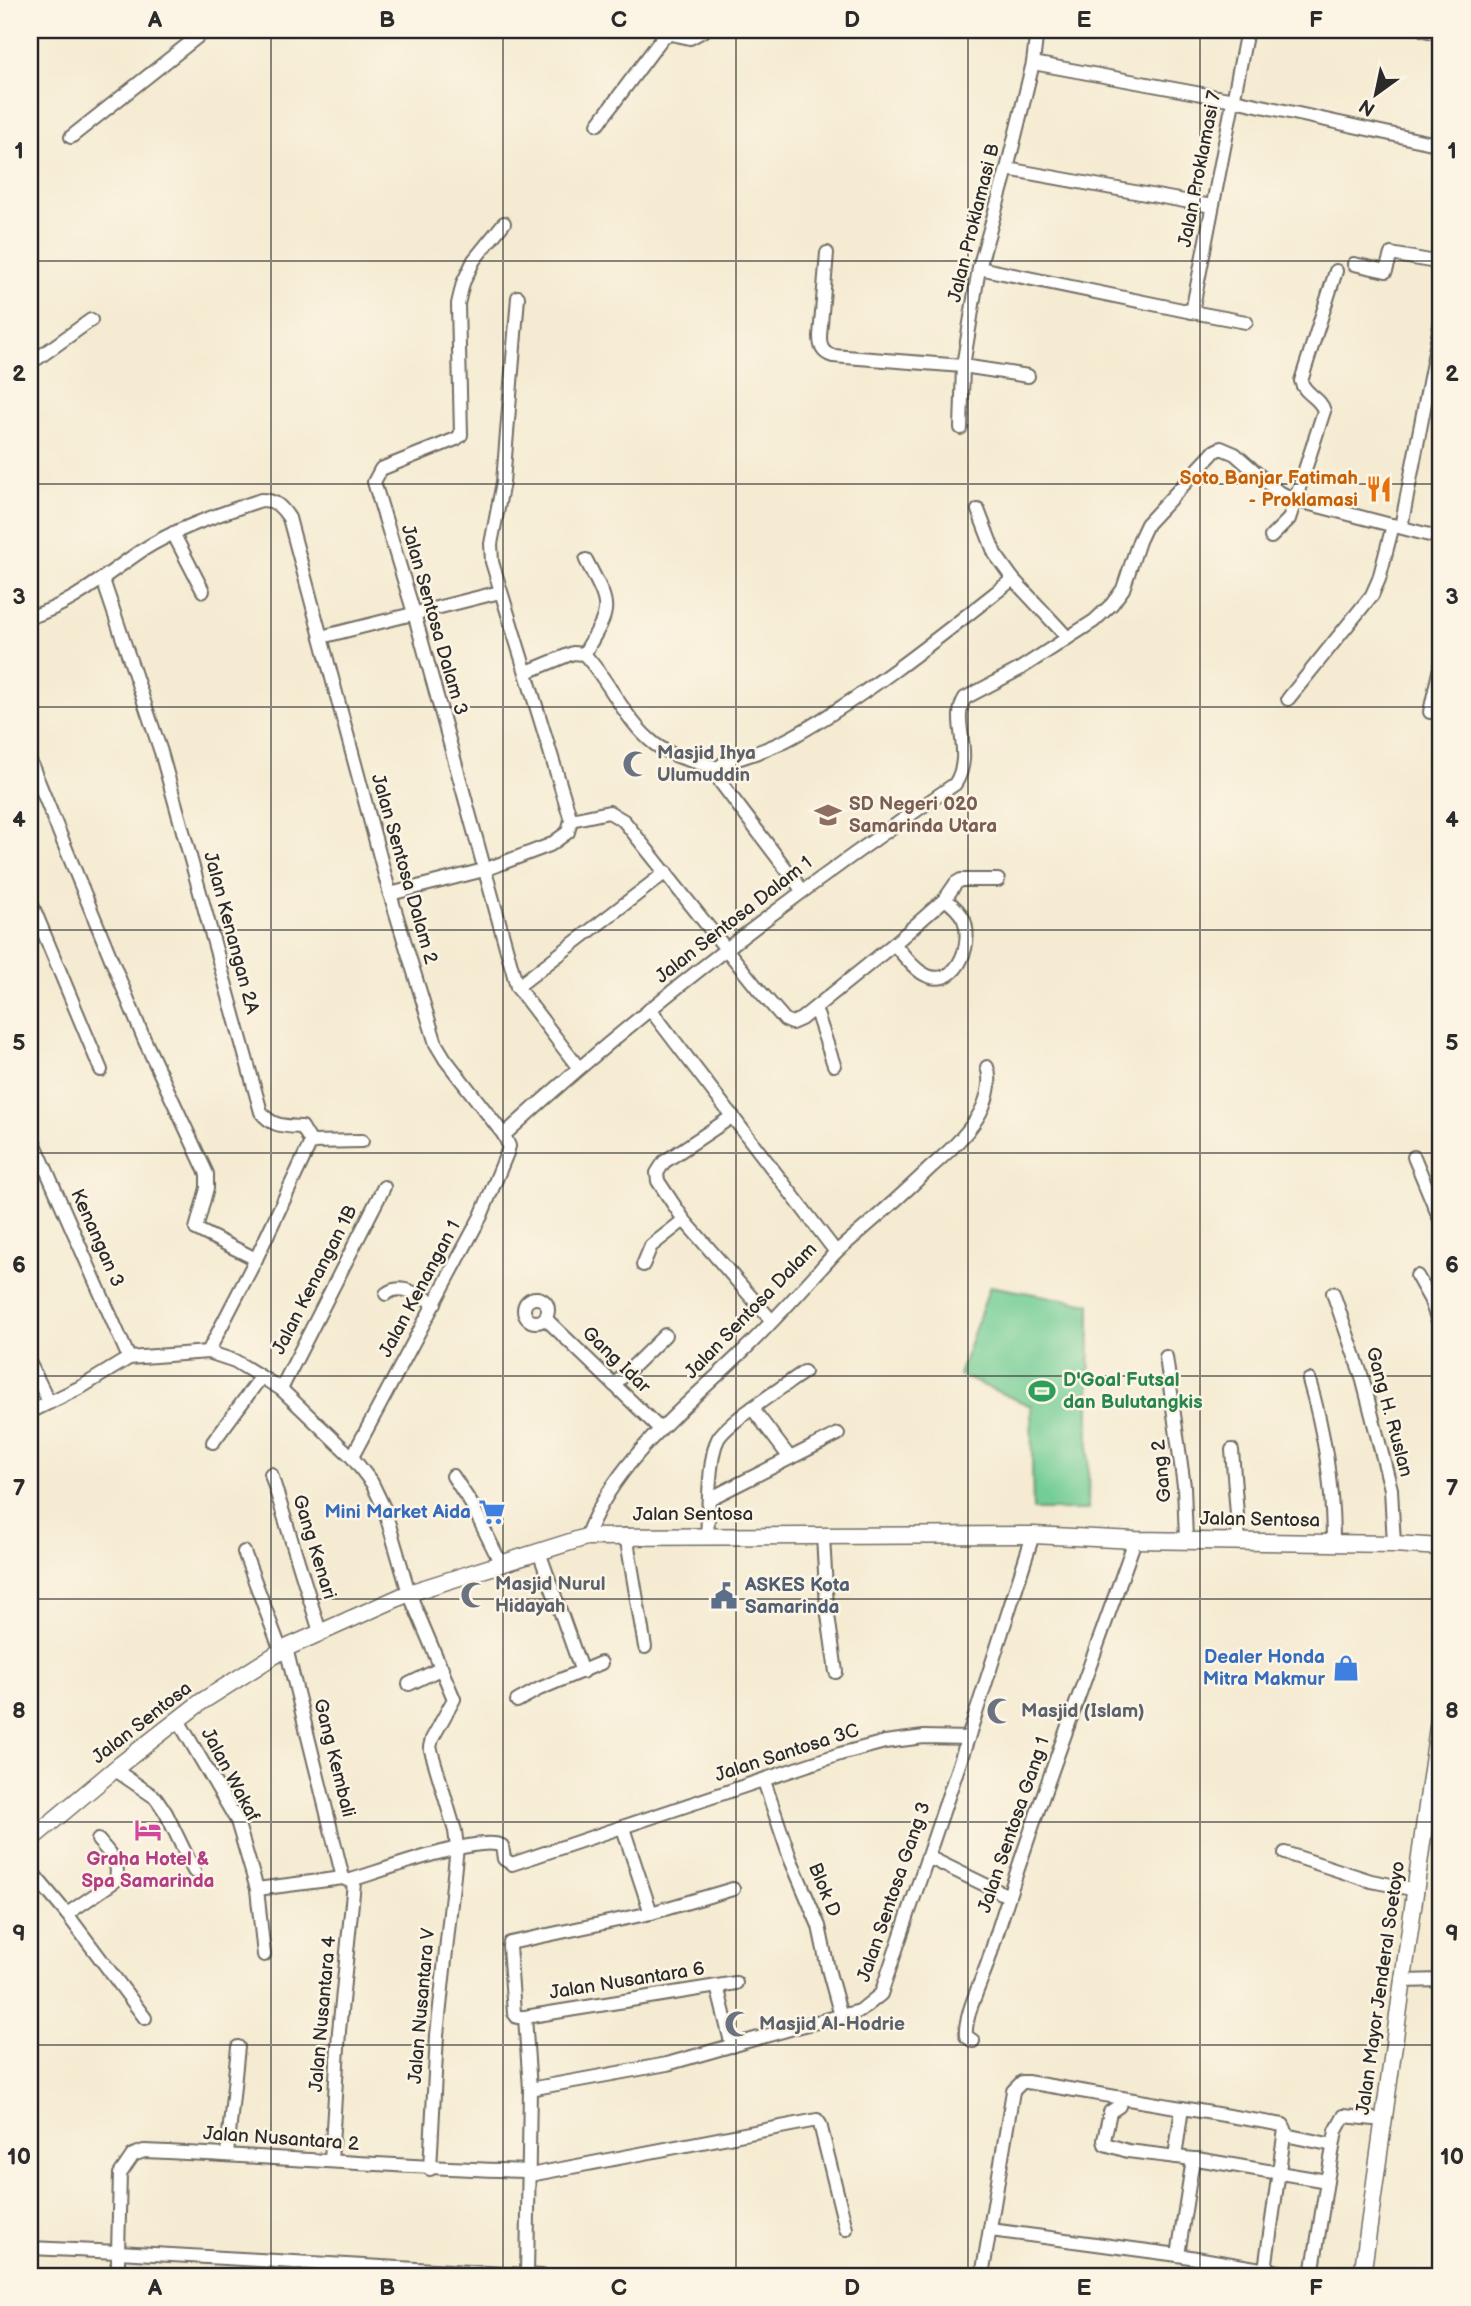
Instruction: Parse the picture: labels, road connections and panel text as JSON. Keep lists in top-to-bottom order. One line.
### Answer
{"streets":{"street":["Jalan Proklamasi 7","Jalan Proklamasi B","Jalan Sentosa Dalam 3","Jalan Sentosa Dalam 2","Jalan Sentosa Dalam 1","Jalan Kenangan 2A","Kenangan 3","Jalan Kenangan 1B","Jalan Kenangan 1","Jalan Sentosa Dalam","Gang Idar","Gang H. Ruslan","Gang 2","Jalan Sentosa","Gang Kenari","Jalan Santosa 3C","Gang Kembali","Jalan Wakaf","Jalan Sentosa Gang 1","Blok D","Jalan Sentosa Gang 3","Jalan Nusantara 6","Jalan Mayor Jenderal Soetoyo","Jalan Nusantara V","Jalan Nusantara 4","Jalan Nusantara 2"]},"crossings":[["Jalan Sentosa Dalam 3","Jalan Sentosa Dalam 1"],["Jalan Sentosa Dalam 2","Jalan Sentosa Dalam 1"],["Jalan Sentosa Dalam 2","Jalan Kenangan 1"],["Jalan Sentosa Dalam 1","Jalan Kenangan 1"],["Jalan Sentosa Dalam 1","Jalan Sentosa Dalam"],["Jalan Kenangan 1B","Jalan Nusantara V"],["Jalan Kenangan 1","Jalan Nusantara V"],["Jalan Sentosa Dalam","Gang Idar"],["Jalan Sentosa Dalam","Jalan Sentosa"],["Gang H. Ruslan","Jalan Sentosa"],["Gang 2","Jalan Sentosa"],["Jalan Sentosa","Gang Kenari"],["Jalan Sentosa","Gang Kembali"],["Jalan Sentosa","Jalan Wakaf"],["Jalan Sentosa","Jalan Sentosa Gang 1"],["Jalan Sentosa","Jalan Sentosa Gang 3"],["Jalan Sentosa","Jalan Nusantara V"],["Jalan Santosa 3C","Blok D"],["Jalan Santosa 3C","Jalan Sentosa Gang 3"],["Jalan Santosa 3C","Jalan Nusantara V"],["Gang Kembali","Jalan Nusantara 4"],["Blok D","Jalan Sentosa Gang 3"],["Jalan Nusantara V","Jalan Nusantara 2"],["Jalan Nusantara 4","Jalan Nusantara 2"]],"places":{"restaurant":["Soto Banjar Fatimah - Proklamasi"],"mosque":["Masjid Ihya Ulumuddin","Masjid Nurul Hidayah","Masjid (Islam)","Masjid Al-Hodrie"],"school or university":["SD Negeri 020 Samarinda Utara"],"sports":["D'Goal Futsal dan Bulutangkis"],"supermarket":["Mini Market Aida"],"public building":["ASKES Kota Samarinda"],"shop":["Dealer Honda Mitra Makmur"],"hotel":["Graha Hotel & Spa Samarinda"]},"north":"bottom left","grid":{"columns":["A","B","C","D","E","F"],"rows":["1","2","3","4","5","6","7","8","9","10"]}}
